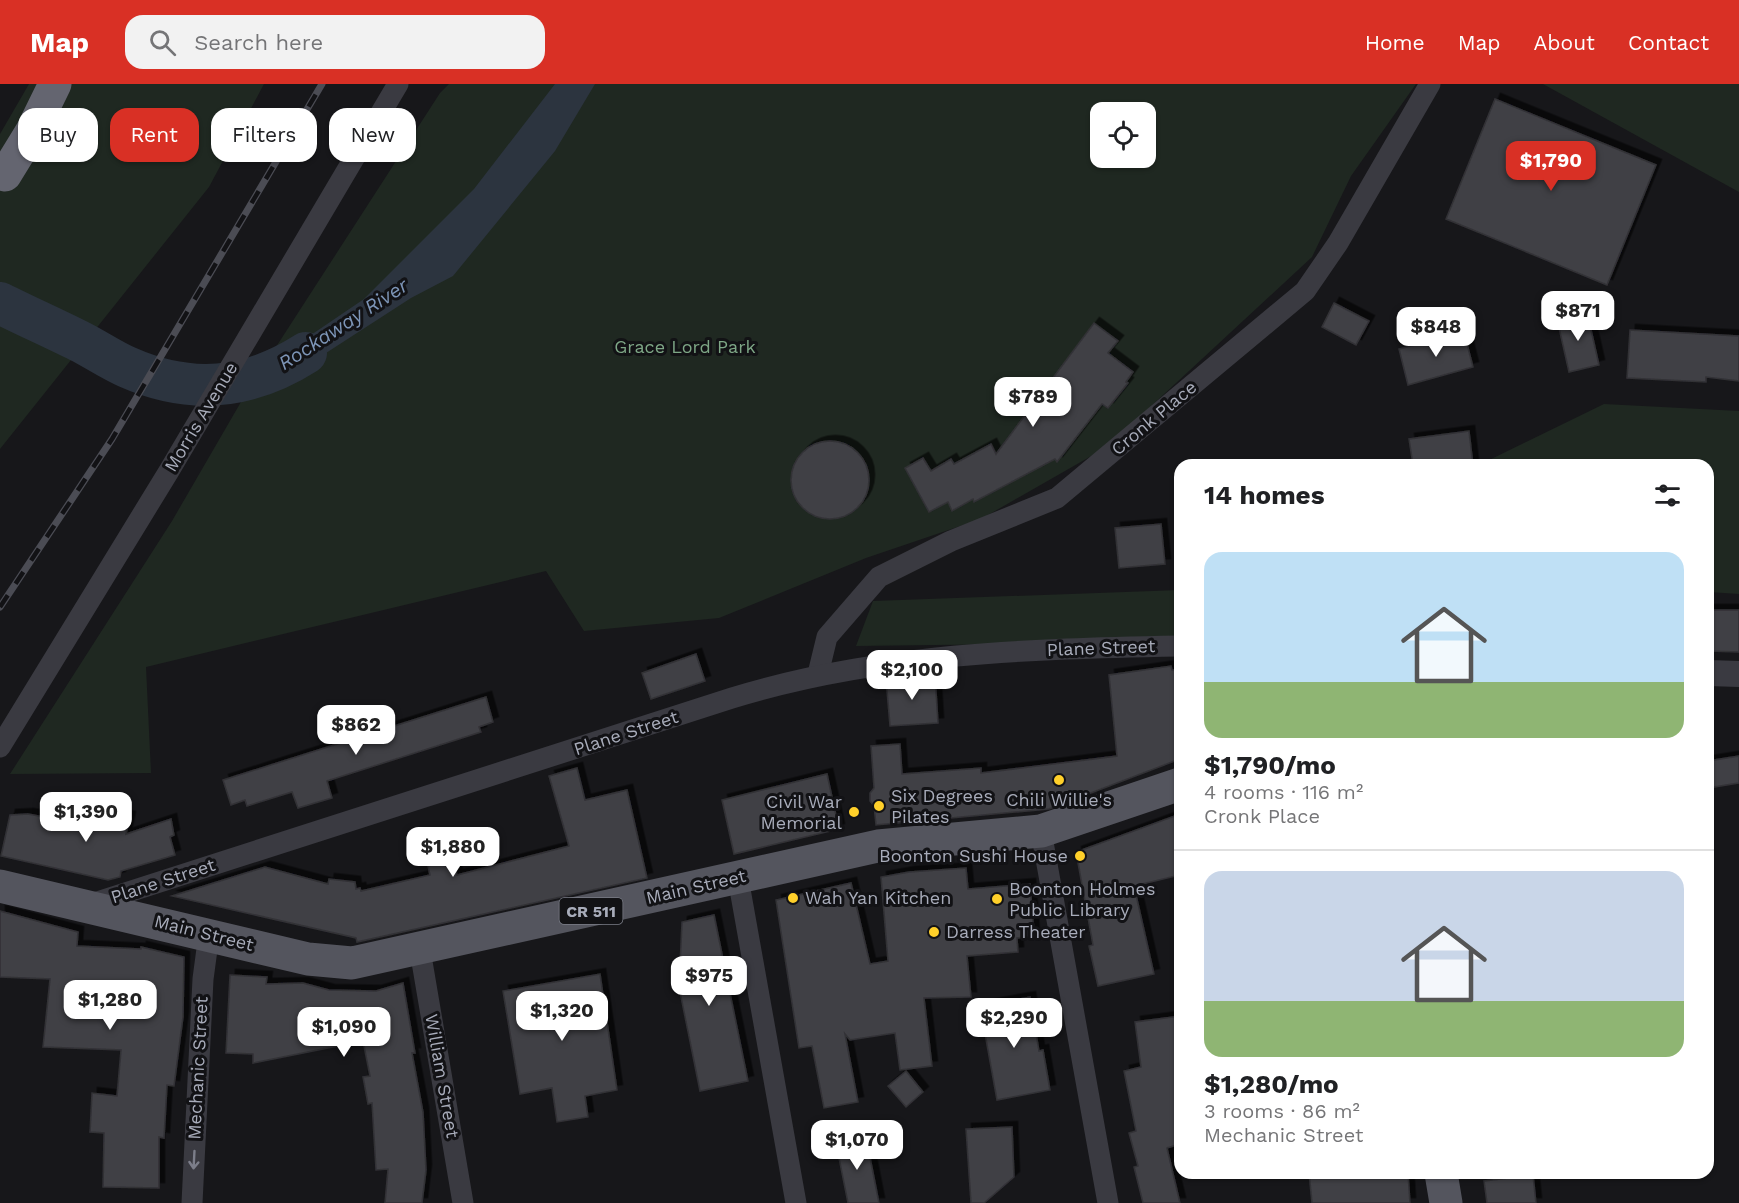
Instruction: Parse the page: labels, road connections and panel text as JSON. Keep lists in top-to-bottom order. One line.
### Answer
{"streets":{"main road":["Main Street","CR 511"],"street":["Morris Avenue","Cronk Place","Plane Street","Mechanic Street","William Street"]},"crossings":[["Cronk Place","Plane Street"],["Plane Street","Main Street"],["Main Street","Mechanic Street"],["Main Street","William Street"]],"one_way":["Mechanic Street"],"water":["Rockaway River"],"parks":["Grace Lord Park"],"places":["Chili Willie's","Six Degrees Pilates","Civil War Memorial","Boonton Sushi House","Wah Yan Kitchen","Boonton Holmes Public Library","Darress Theater"],"page":{"header":"Map","search":"Search here","nav":["Home","Map","About","Contact"],"chip":["Buy","Rent","Filters","New"],"price":["$1,790","$871","$848","$789","$2,100","$862","$1,390","$1,880","$975","$1,280","$1,320","$2,290","$1,090","$1,070"],"heading":"14 homes","list":[{"name":"$1,790/mo","note":"4 rooms · 116 m² · Cronk Place"},{"name":"$1,280/mo","note":"3 rooms · 86 m² · Mechanic Street"}]}}
